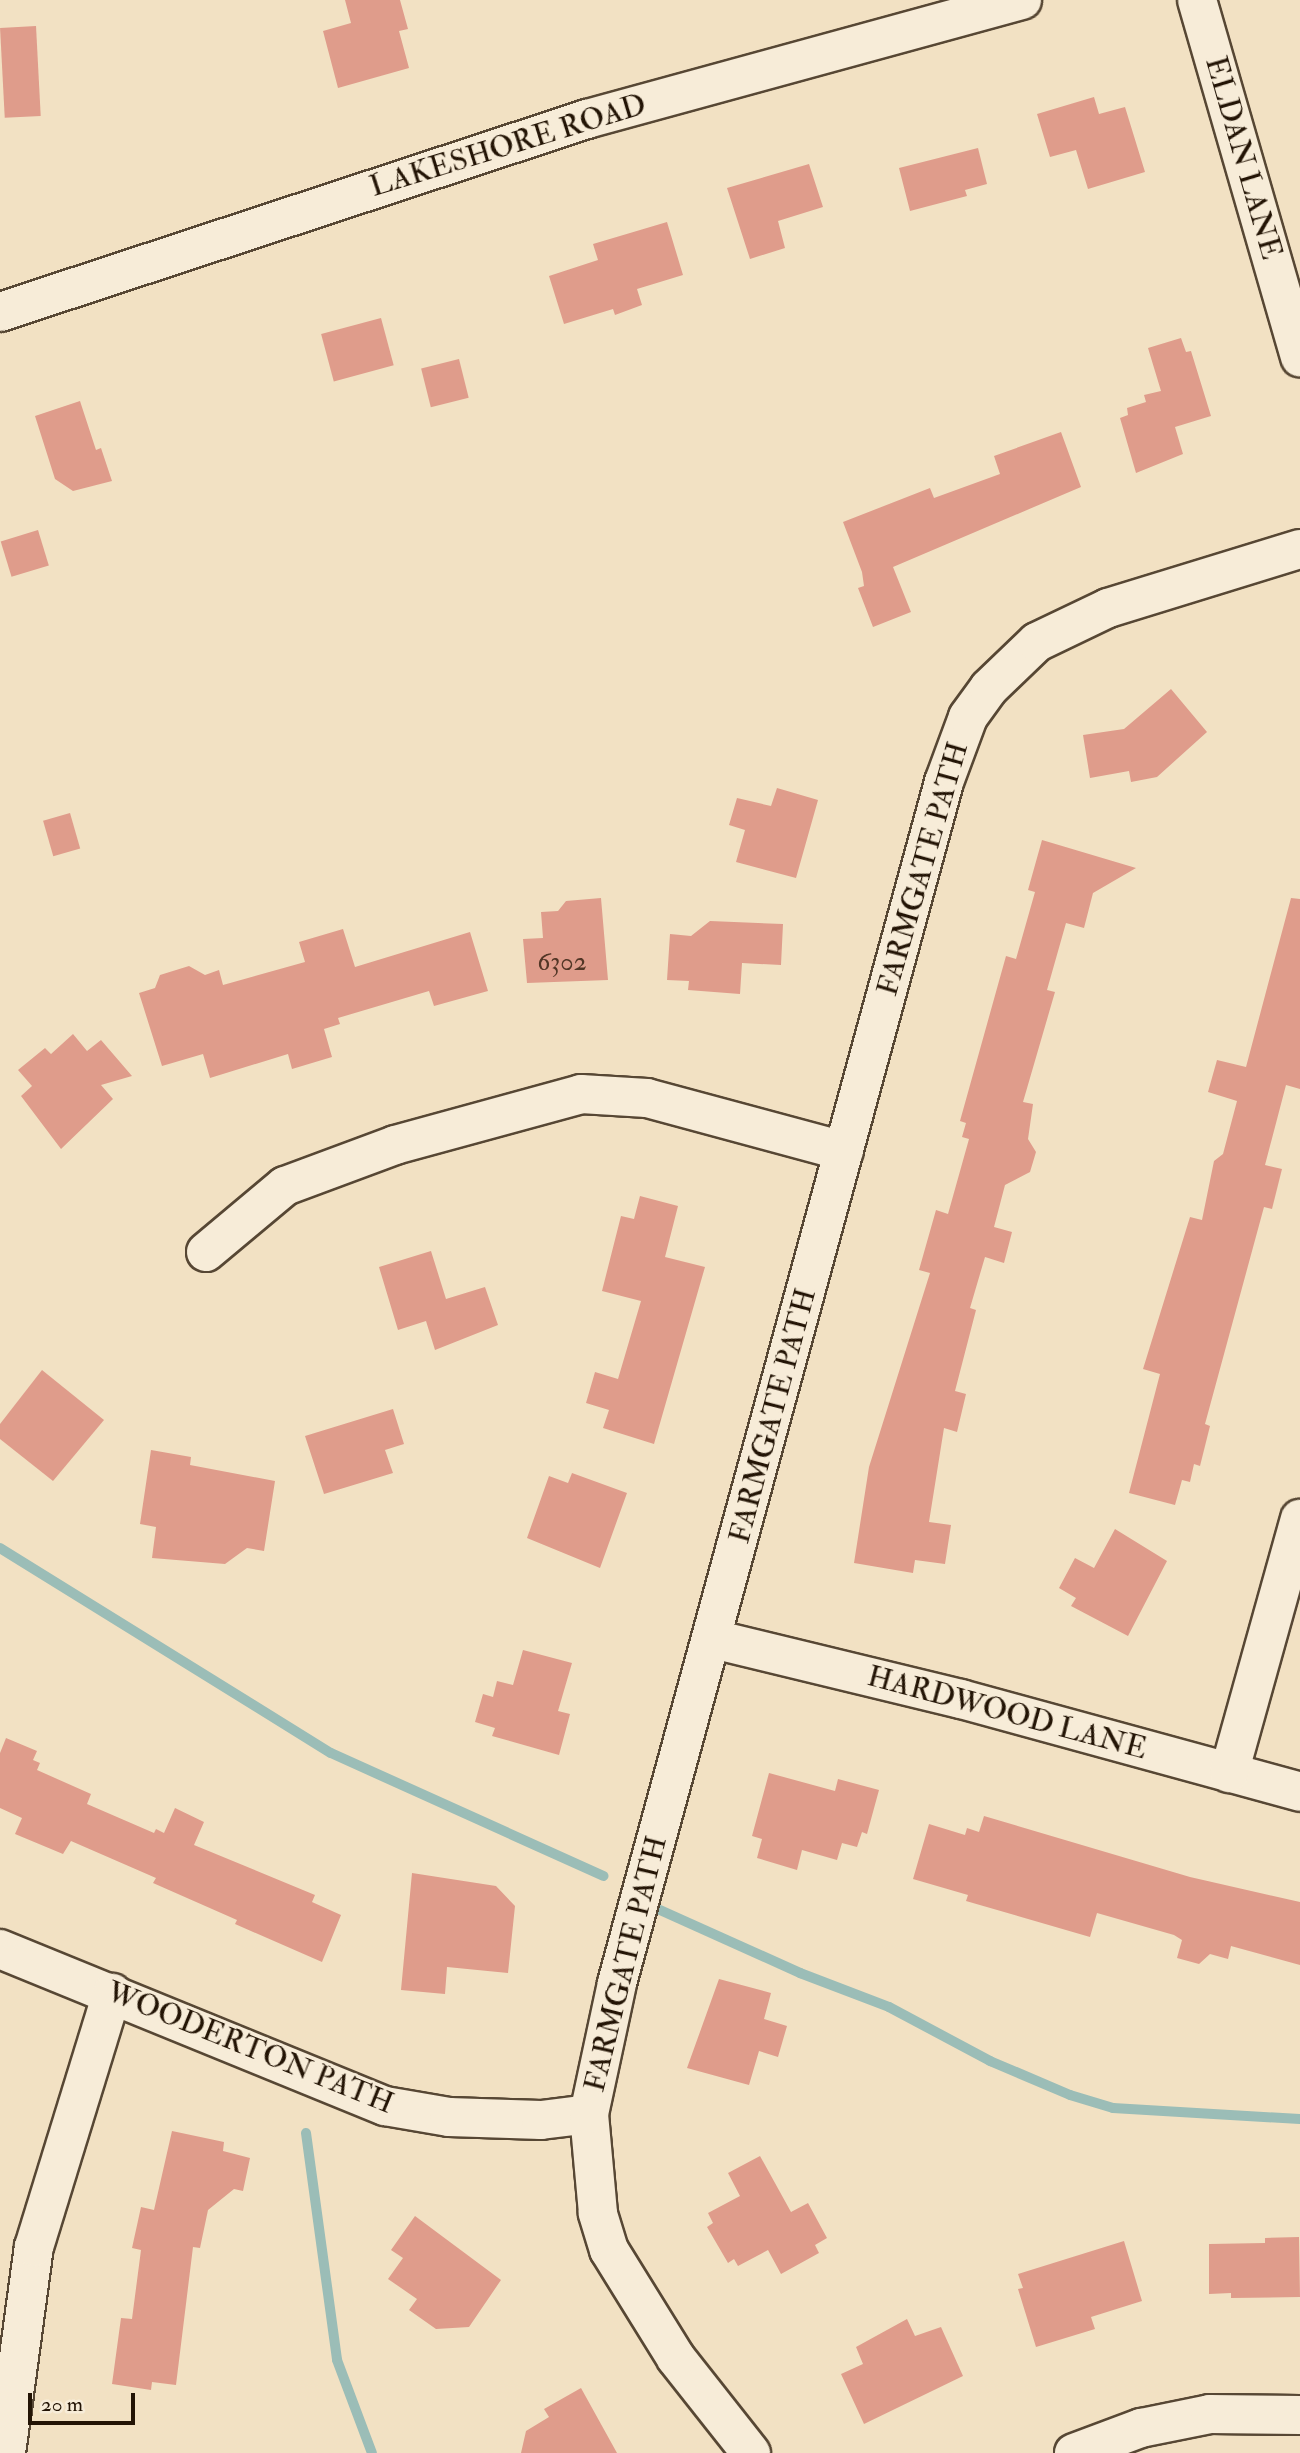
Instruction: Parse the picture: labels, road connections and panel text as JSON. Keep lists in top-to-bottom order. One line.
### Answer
{"streets":{"street":["LAKESHORE ROAD","ELDAN LANE","FARMGATE PATH","HARDWOOD LANE","WOODERTON PATH"]},"crossings":[["FARMGATE PATH","HARDWOOD LANE"],["FARMGATE PATH","WOODERTON PATH"]],"house_numbers":["6302"],"scale_bar":"20 m"}
